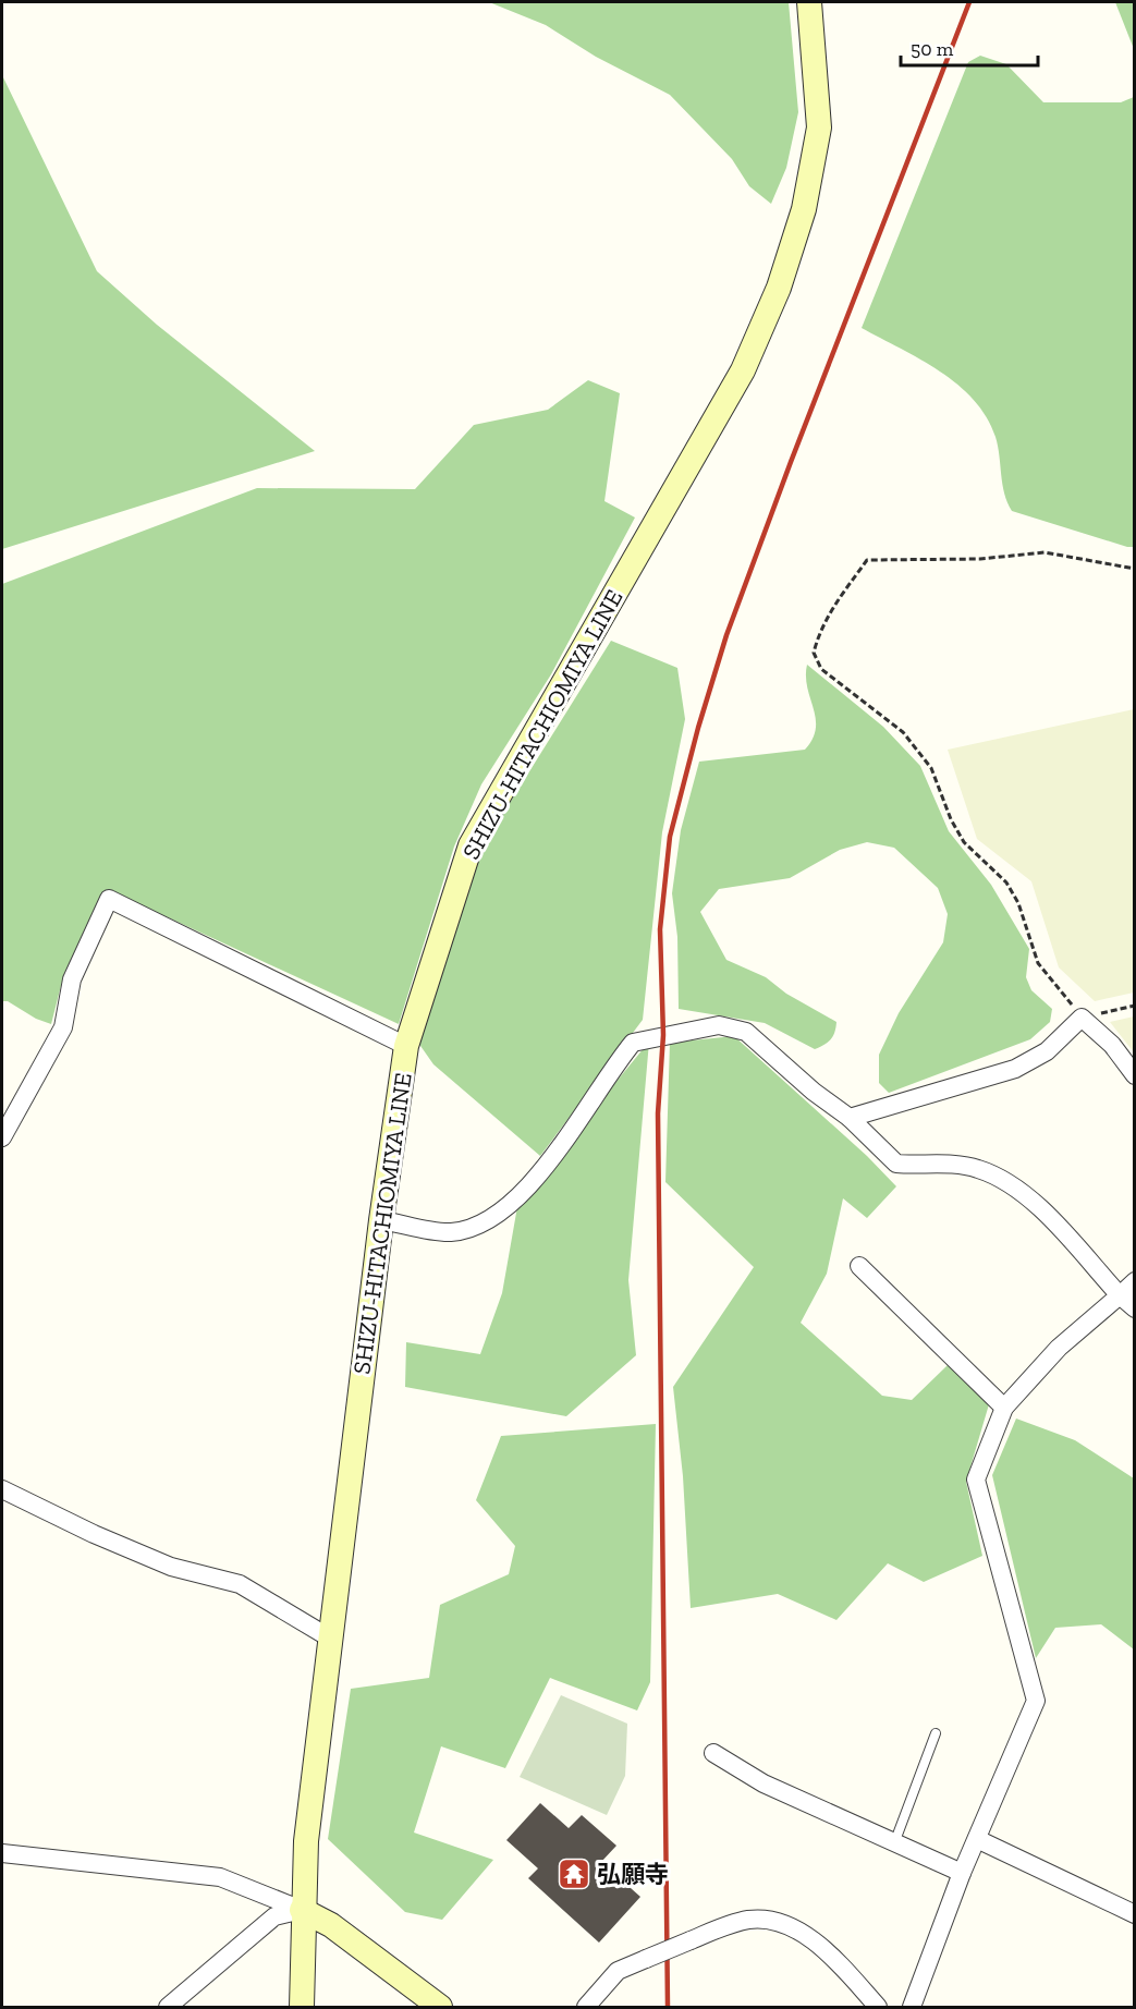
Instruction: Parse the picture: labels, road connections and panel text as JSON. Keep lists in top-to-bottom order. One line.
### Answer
{"streets":{"main road":["SHIZU-HITACHIOMIYA LINE"]},"places":{"temple":["弘願寺"]},"scale_bar":"50 m"}
